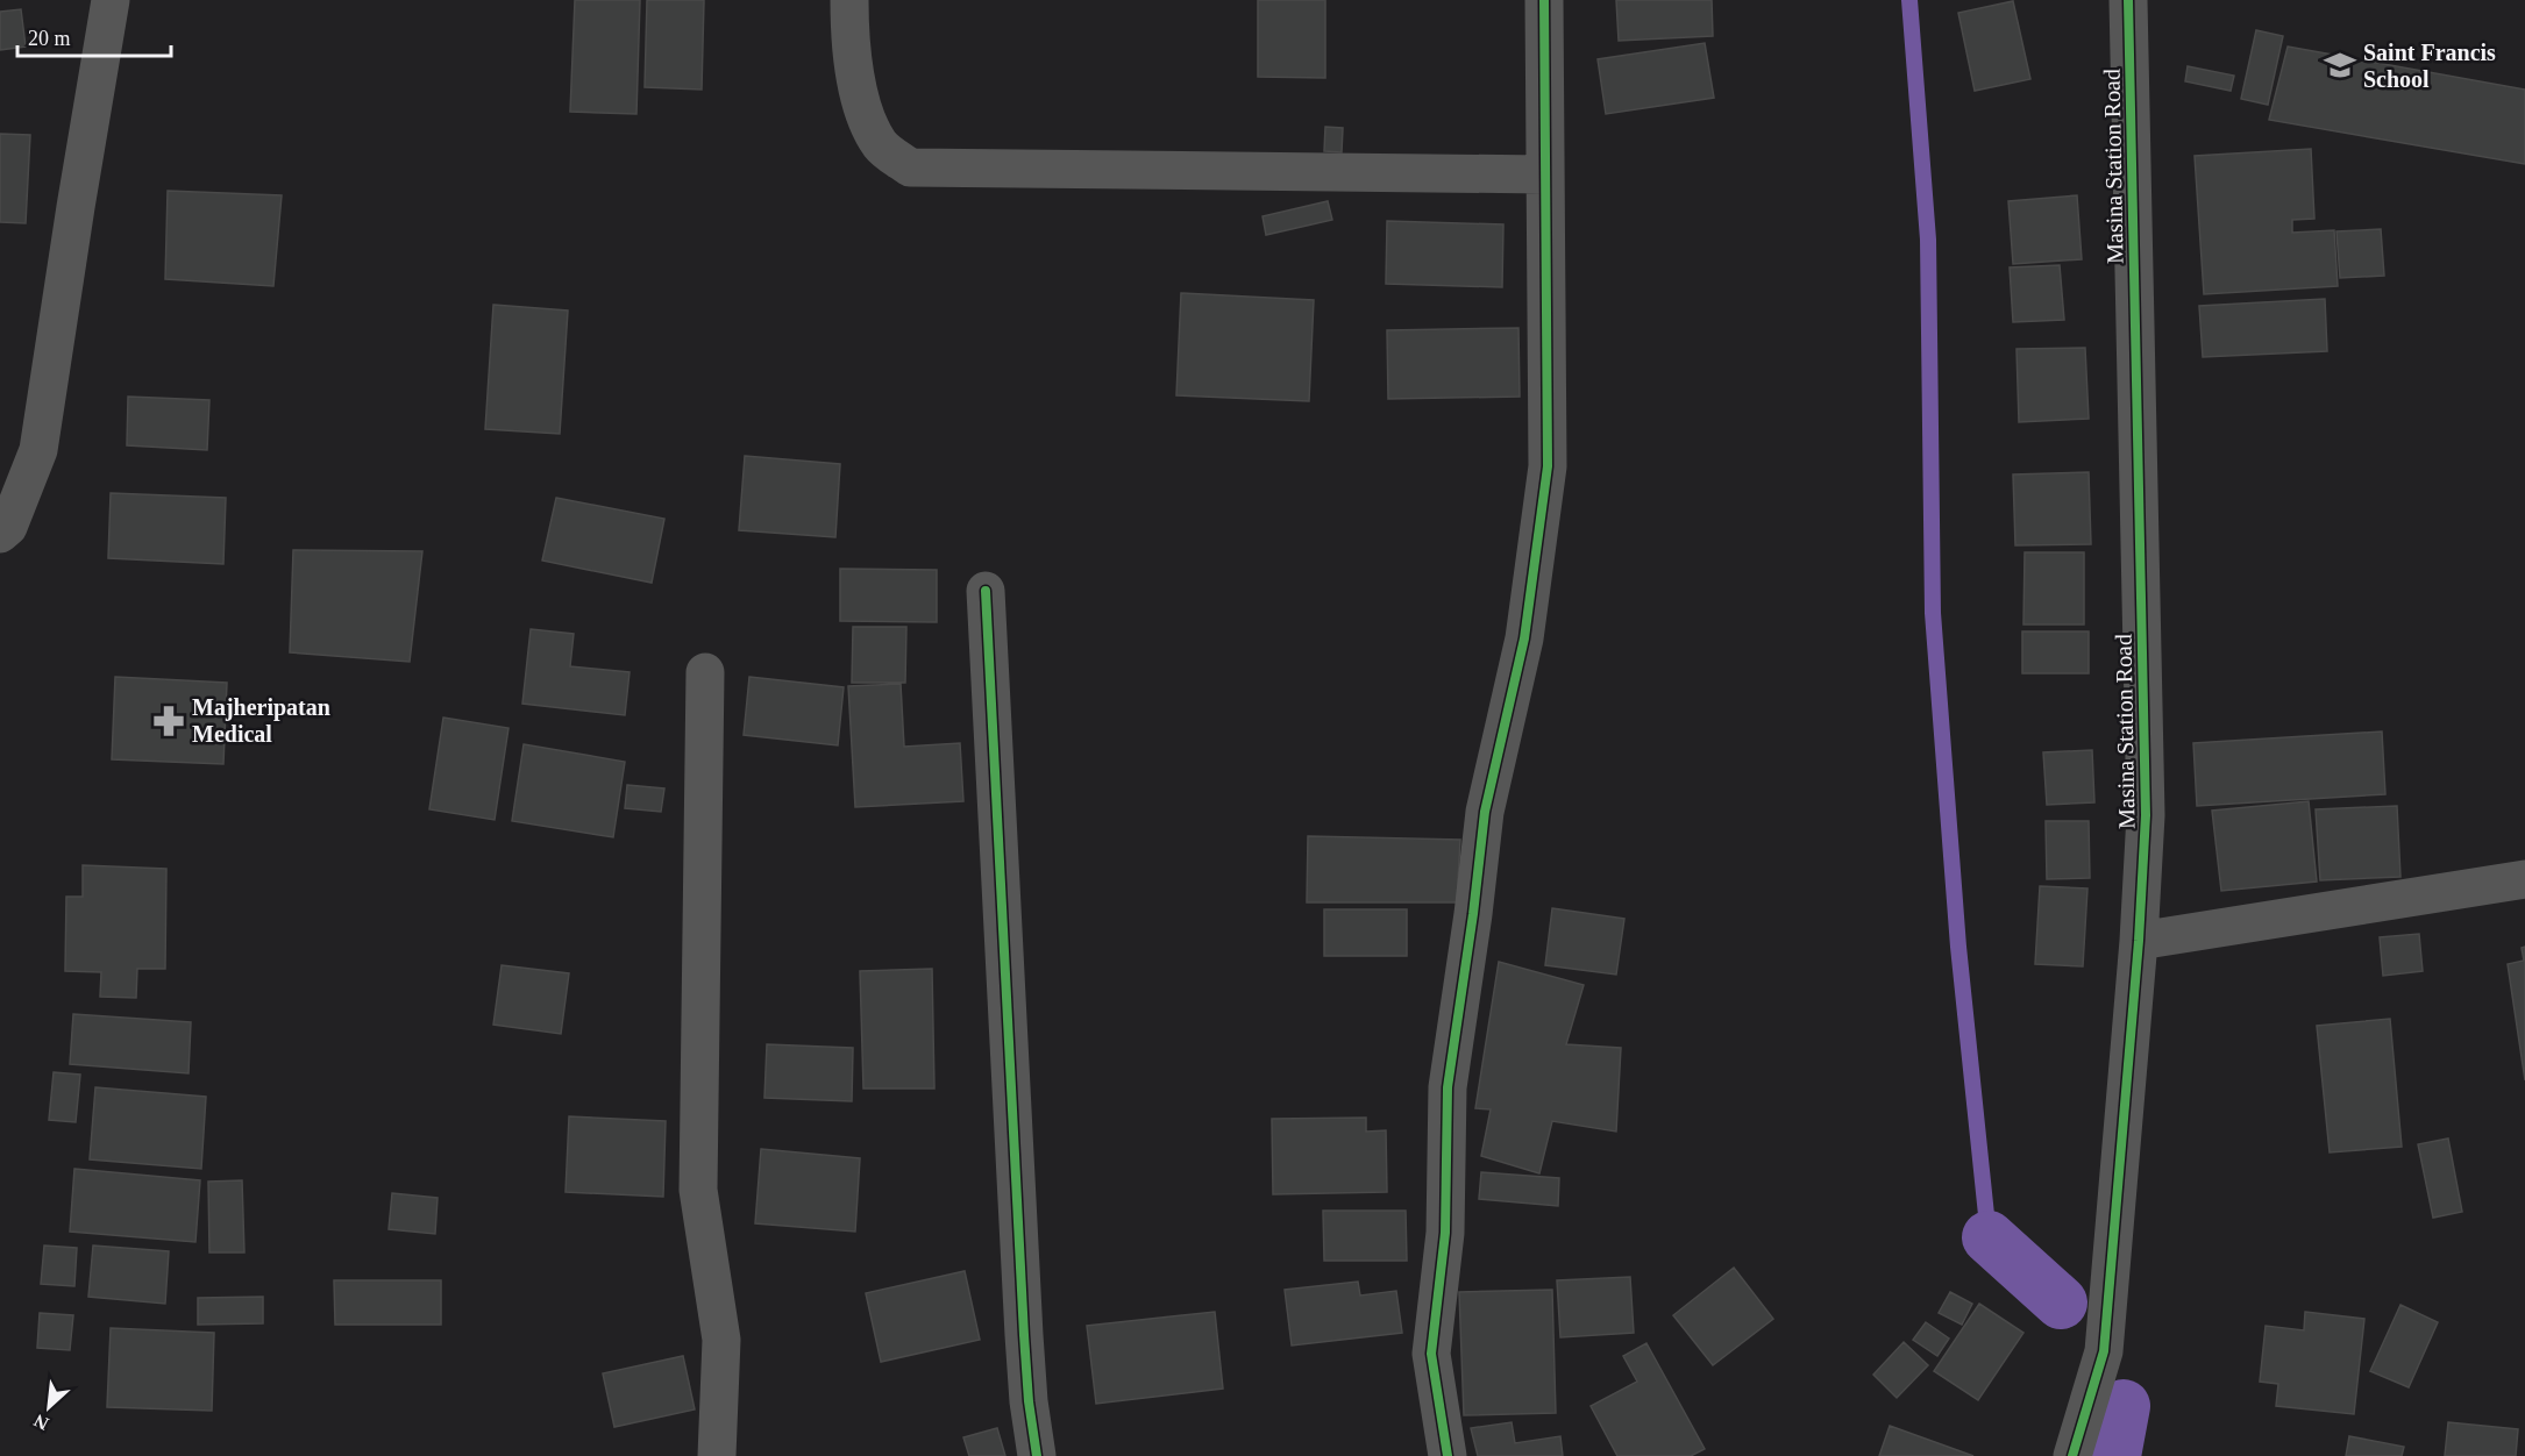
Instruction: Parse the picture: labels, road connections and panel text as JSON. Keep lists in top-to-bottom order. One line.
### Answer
{"streets":{"street":["Masina Station Road"]},"places":{"school or university":["Saint Francis School"],"pharmacy":["Majheripatan Medical"]},"scale_bar":"20 m","north":"bottom left"}
